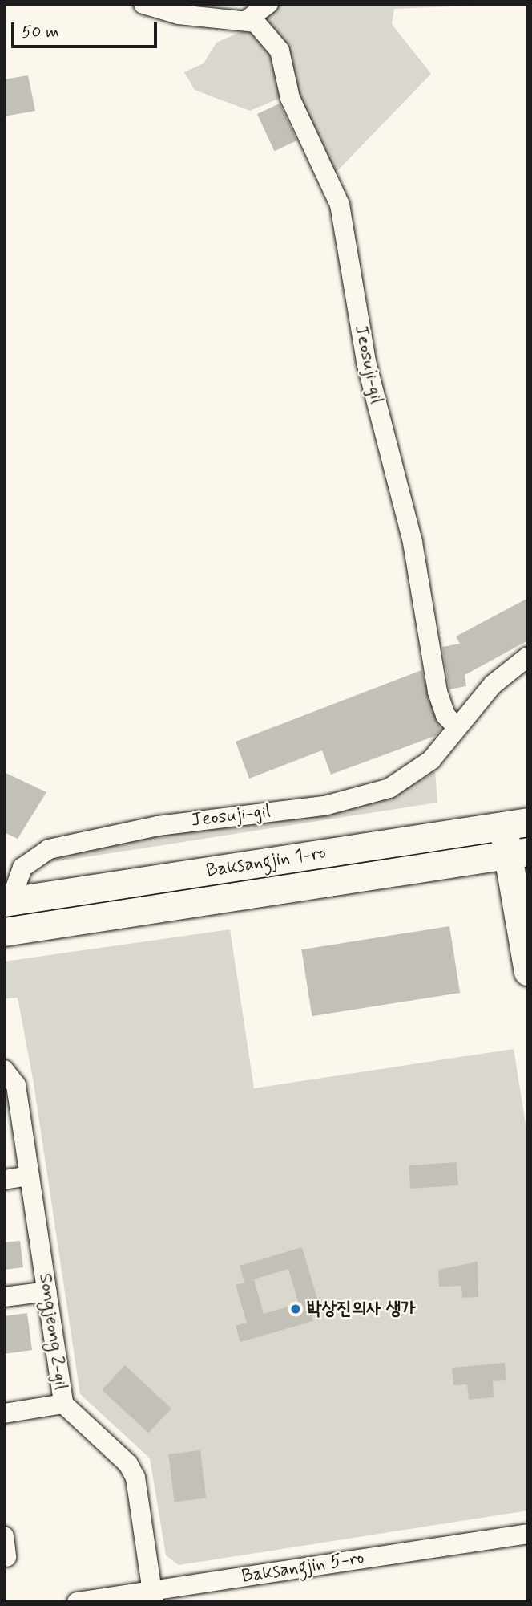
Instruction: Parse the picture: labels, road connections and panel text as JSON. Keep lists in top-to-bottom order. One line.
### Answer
{"streets":{"street":["Jeosuji-gil","Baksangjin 1-ro","Songjeong 2-gil","Baksangjin 5-ro"]},"crossings":[["Jeosuji-gil","Baksangjin 1-ro"],["Songjeong 2-gil","Baksangjin 5-ro"]],"places":["박상진의사 생가"],"scale_bar":"50 m"}
